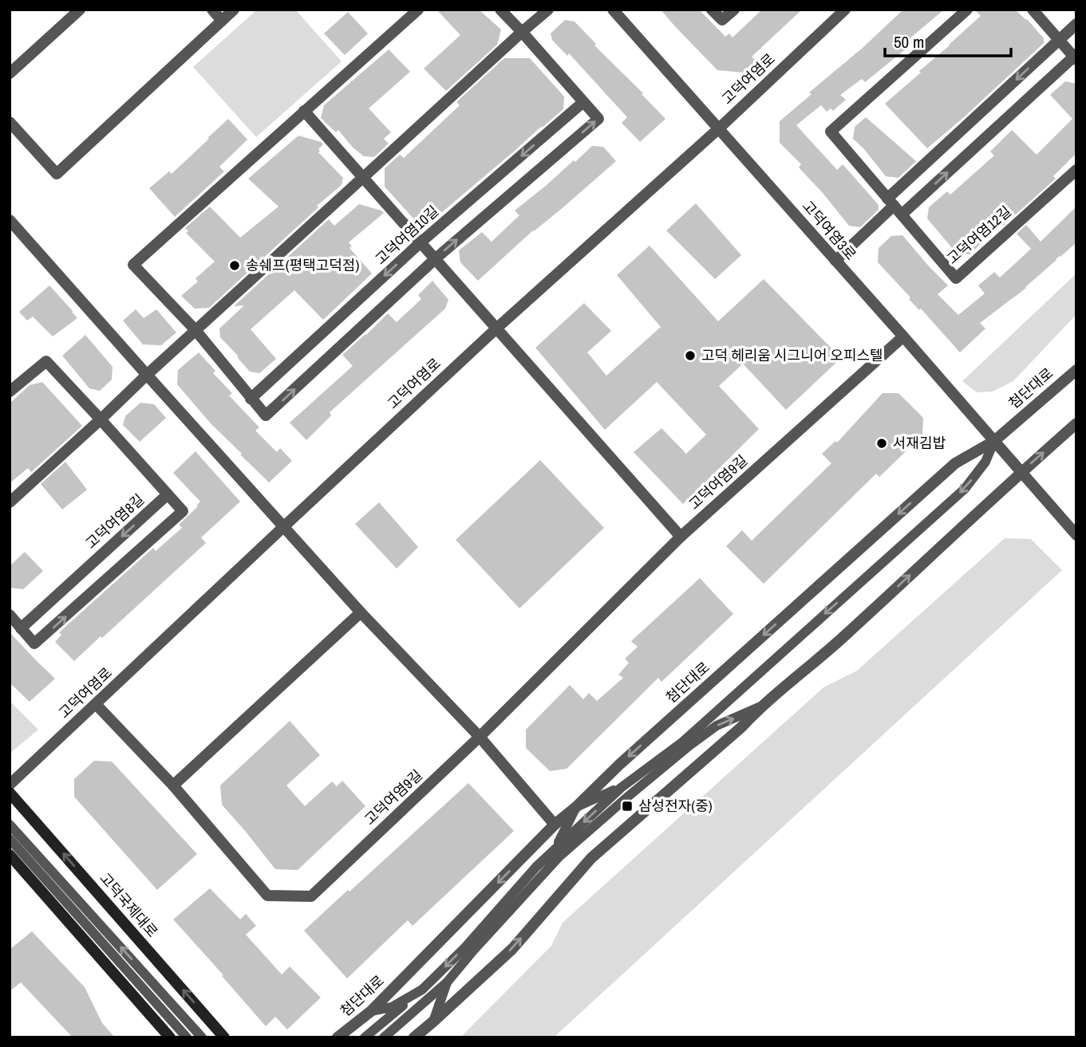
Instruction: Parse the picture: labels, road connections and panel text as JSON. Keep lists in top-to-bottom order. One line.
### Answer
{"streets":{"main road":["고덕국제대로"],"street":["고덕여염로","고덕여염3로","고덕여염10길","고덕여염12길","첨단대로","고덕여염9길","고덕여염8길"]},"crossings":[["고덕여염로","고덕여염3로"],["고덕여염로","고덕여염9길"],["고덕여염3로","첨단대로"],["고덕여염3로","고덕여염9길"]],"one_way":["고덕여염8길"],"places":{"other":["송쉐프(평택고덕점)","고덕 헤리움 시그니어 오피스텔","서재김밥"],"transit":["삼성전자(중)"]},"scale_bar":"50 m"}
